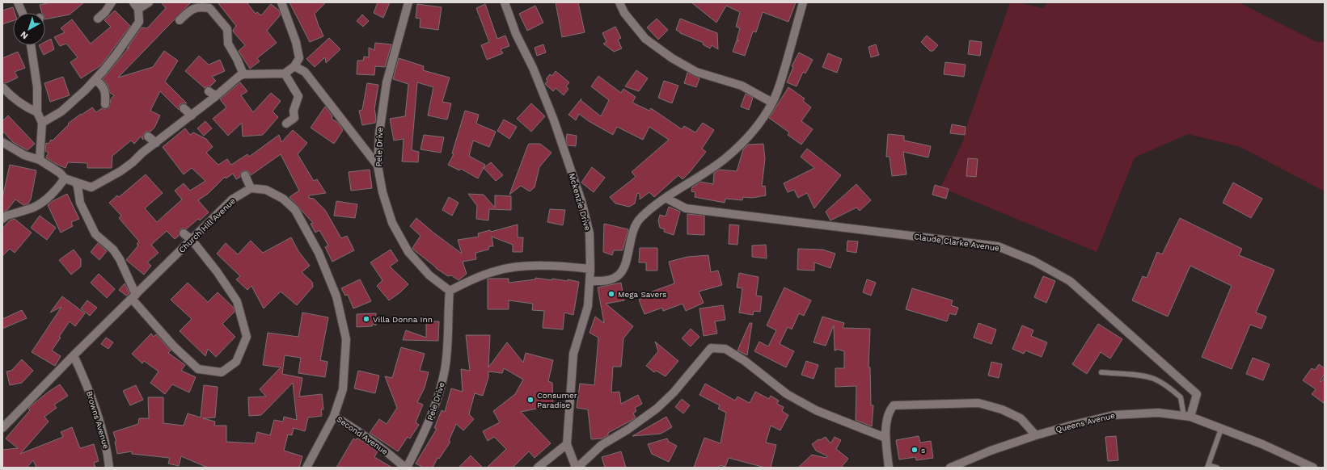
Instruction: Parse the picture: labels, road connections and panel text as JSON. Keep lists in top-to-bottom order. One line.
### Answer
{"streets":{"street":["Pele Drive","Mckenzie Drive","Church Hill Avenue","Claude Clarke Avenue","Browns Avenue","Queens Avenue","Second Avenue"]},"crossings":[["Pele Drive","Second Avenue"],["Church Hill Avenue","Browns Avenue"],["Claude Clarke Avenue","Queens Avenue"]],"places":["Mega Savers","Villa Donna Inn","Consumer Paradise","s"],"north":"bottom left"}
